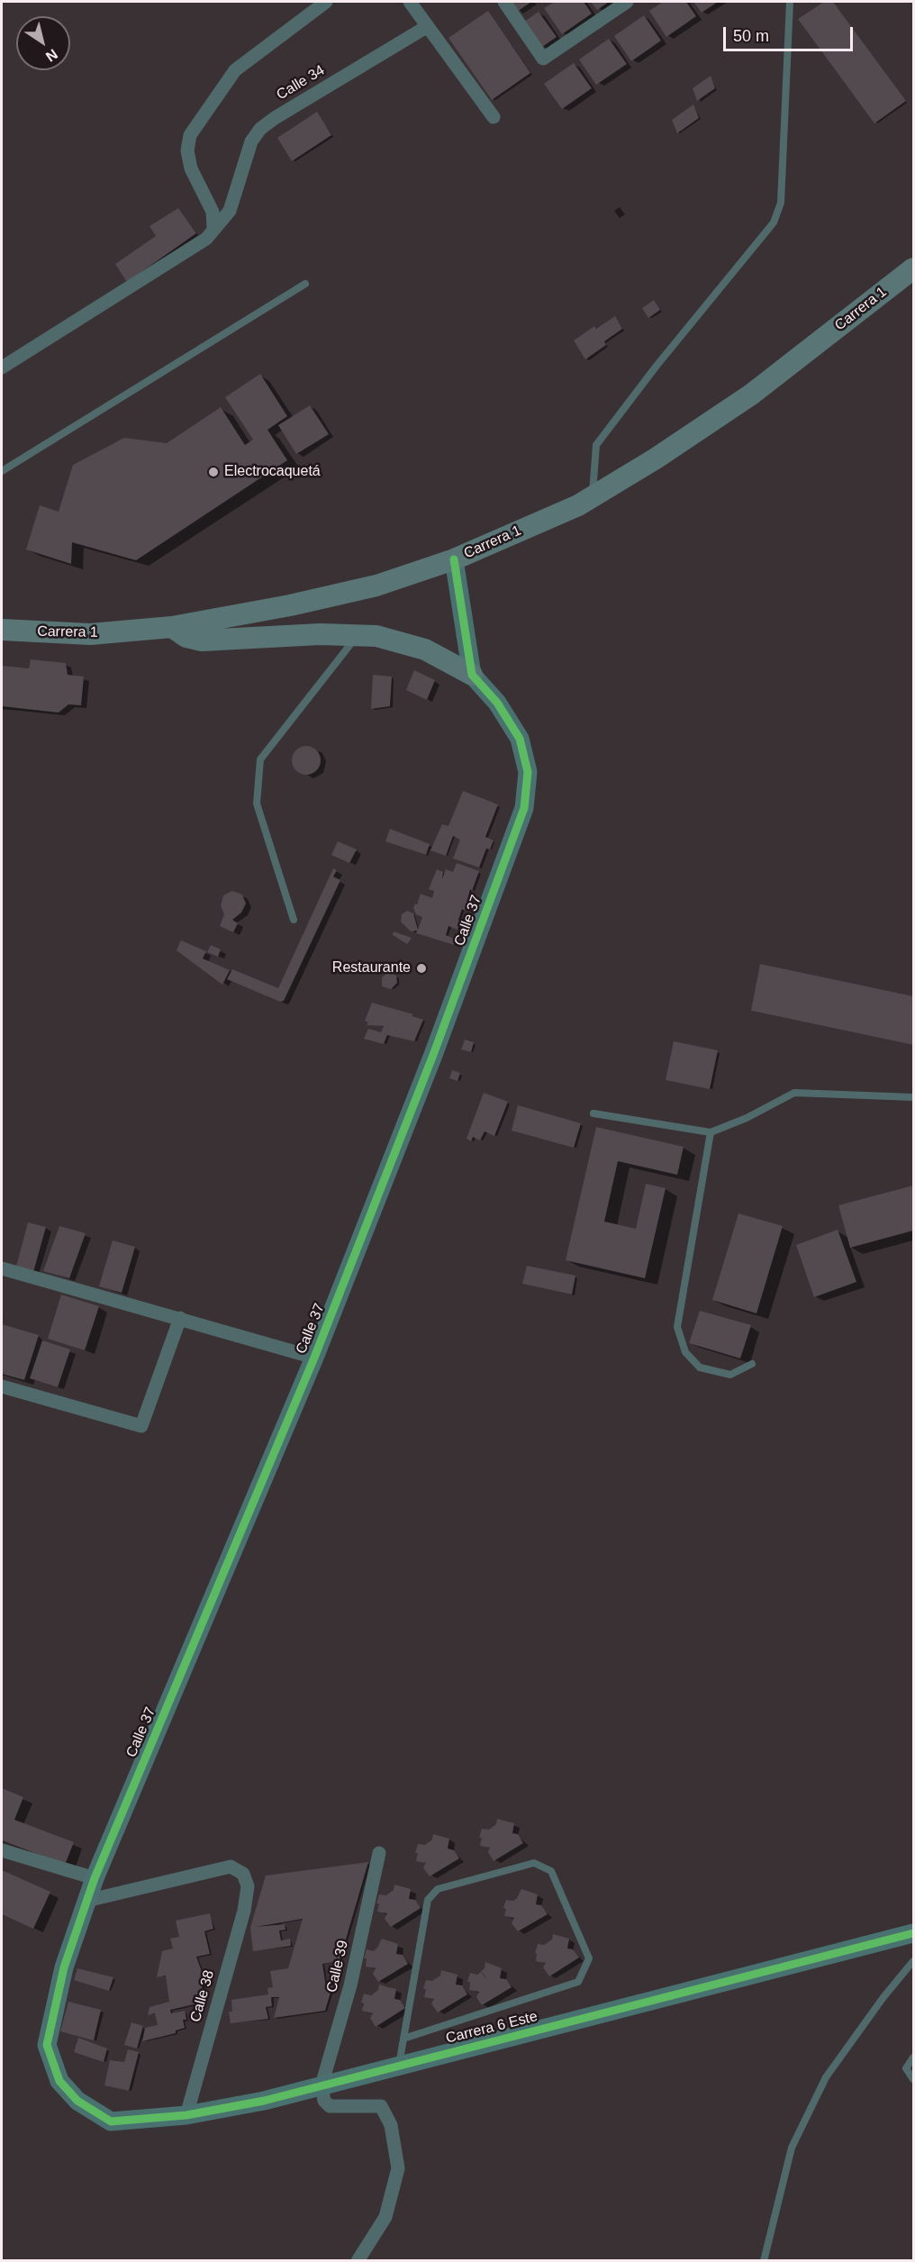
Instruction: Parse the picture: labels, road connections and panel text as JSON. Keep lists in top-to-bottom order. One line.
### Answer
{"streets":{"main road":["Carrera 1"],"street":["Calle 34","Calle 37","Calle 39","Calle 38","Carrera 6 Este"]},"crossings":[["Calle 37","Calle 38"],["Calle 37","Carrera 6 Este"],["Calle 39","Carrera 6 Este"],["Calle 38","Carrera 6 Este"]],"places":["Electrocaquetá","Restaurante"],"scale_bar":"50 m","north":"bottom right"}
